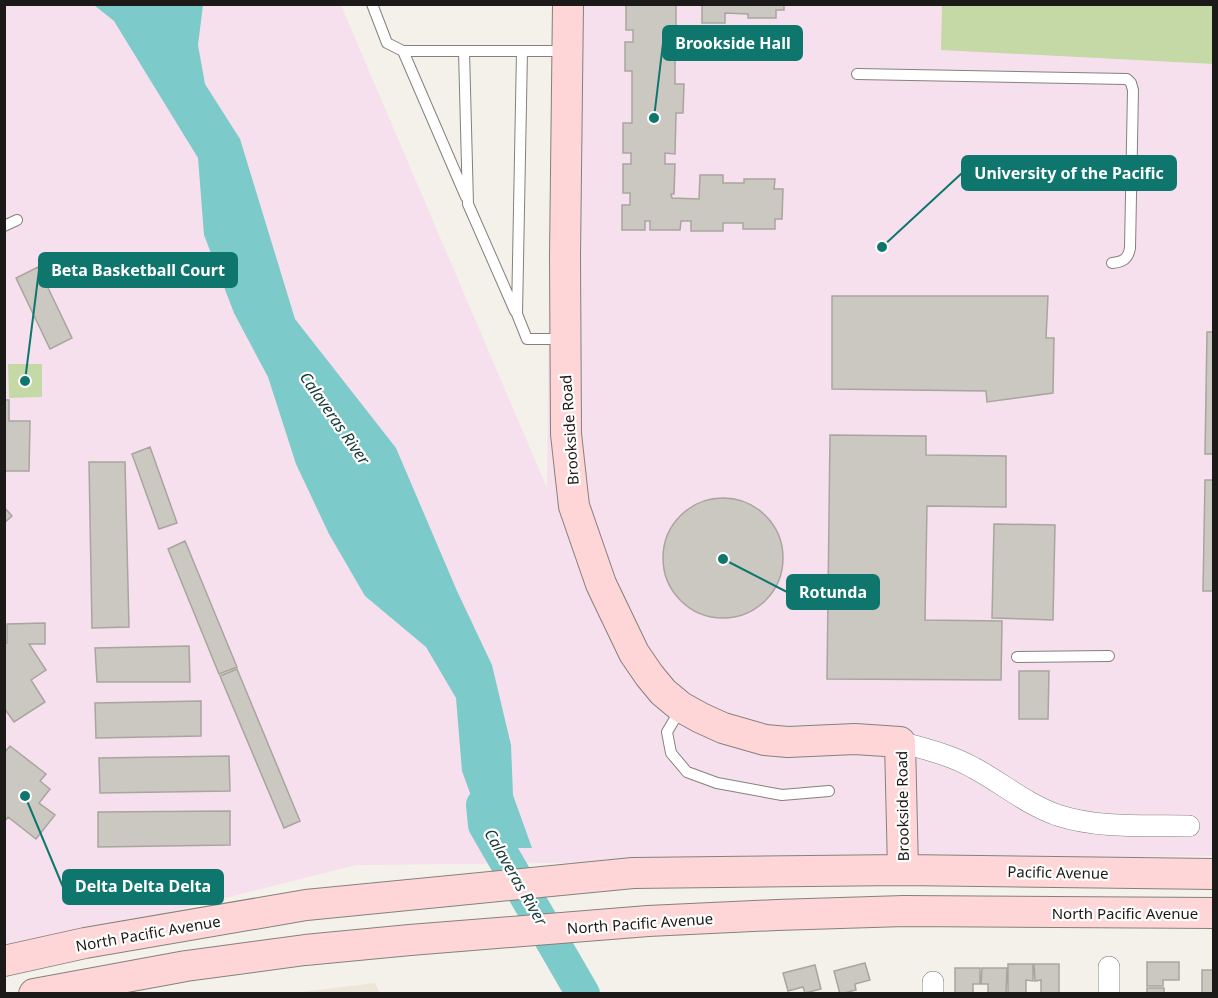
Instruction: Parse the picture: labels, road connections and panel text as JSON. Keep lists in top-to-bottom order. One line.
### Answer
{"streets":{"street":["Brookside Road","Pacific Avenue","North Pacific Avenue"]},"crossings":[["Brookside Road","Pacific Avenue"],["Brookside Road","North Pacific Avenue"],["Pacific Avenue","North Pacific Avenue"]],"water":["Calaveras River"],"places":["Brookside Hall","University of the Pacific","Beta Basketball Court","Rotunda","Delta Delta Delta"]}
